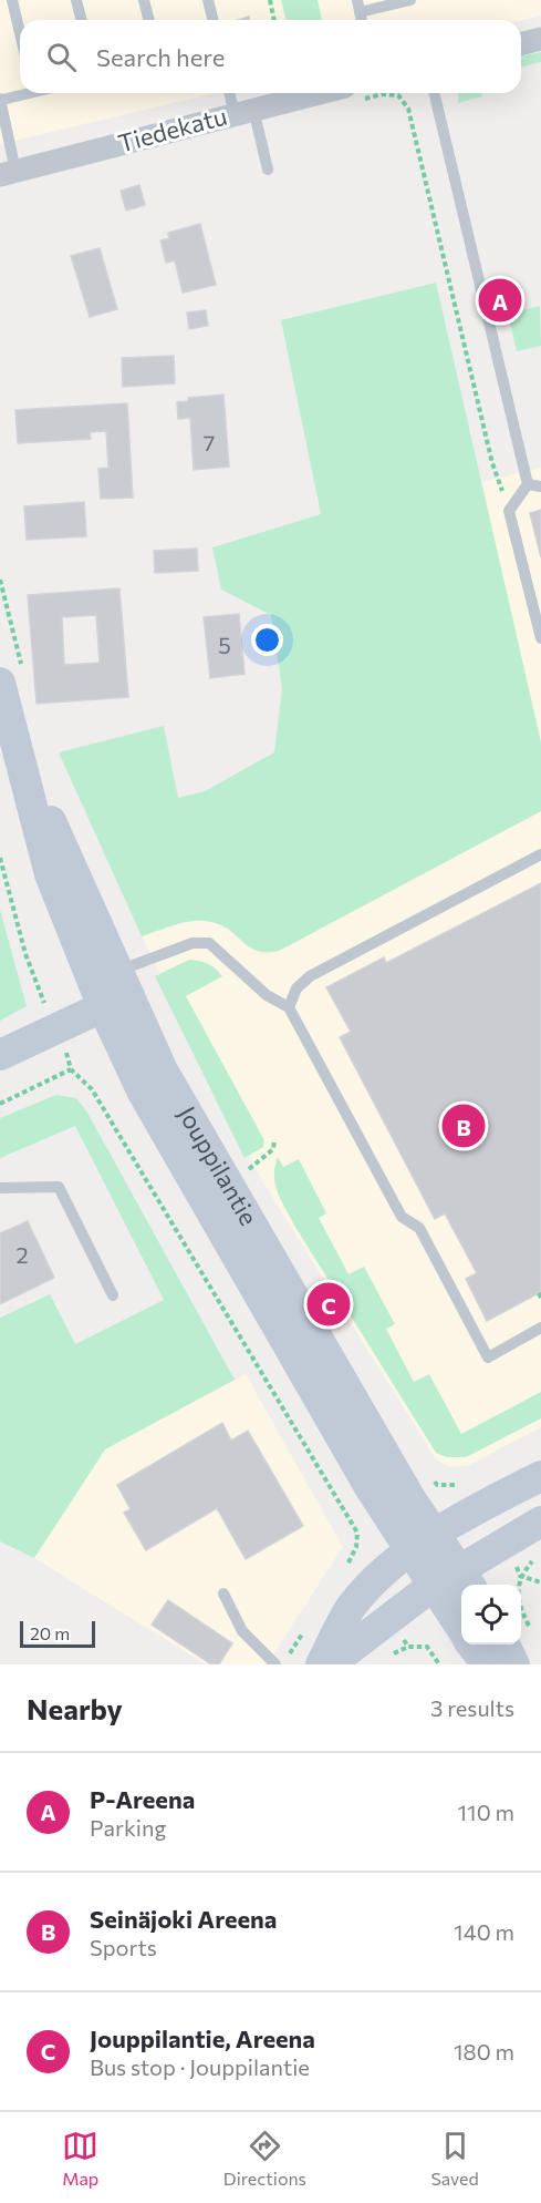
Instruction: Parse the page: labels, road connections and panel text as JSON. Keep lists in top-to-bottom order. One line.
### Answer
{"streets":{"main road":["Jouppilantie"],"street":["Tiedekatu"]},"house_numbers":["7","5","2"],"scale_bar":"20 m","page":{"search":"Search here","pins":["A","B","C"],"scale":"20 m","heading":["Nearby","3 results"],"list":[{"mark":"A","name":"P-Areena","note":"Parking","value":"110 m"},{"mark":"B","name":"Seinäjoki Areena","note":"Sports","value":"140 m"},{"mark":"C","name":"Jouppilantie, Areena","note":"Bus stop · Jouppilantie","value":"180 m"}],"nav":["Map","Directions","Saved"]}}
